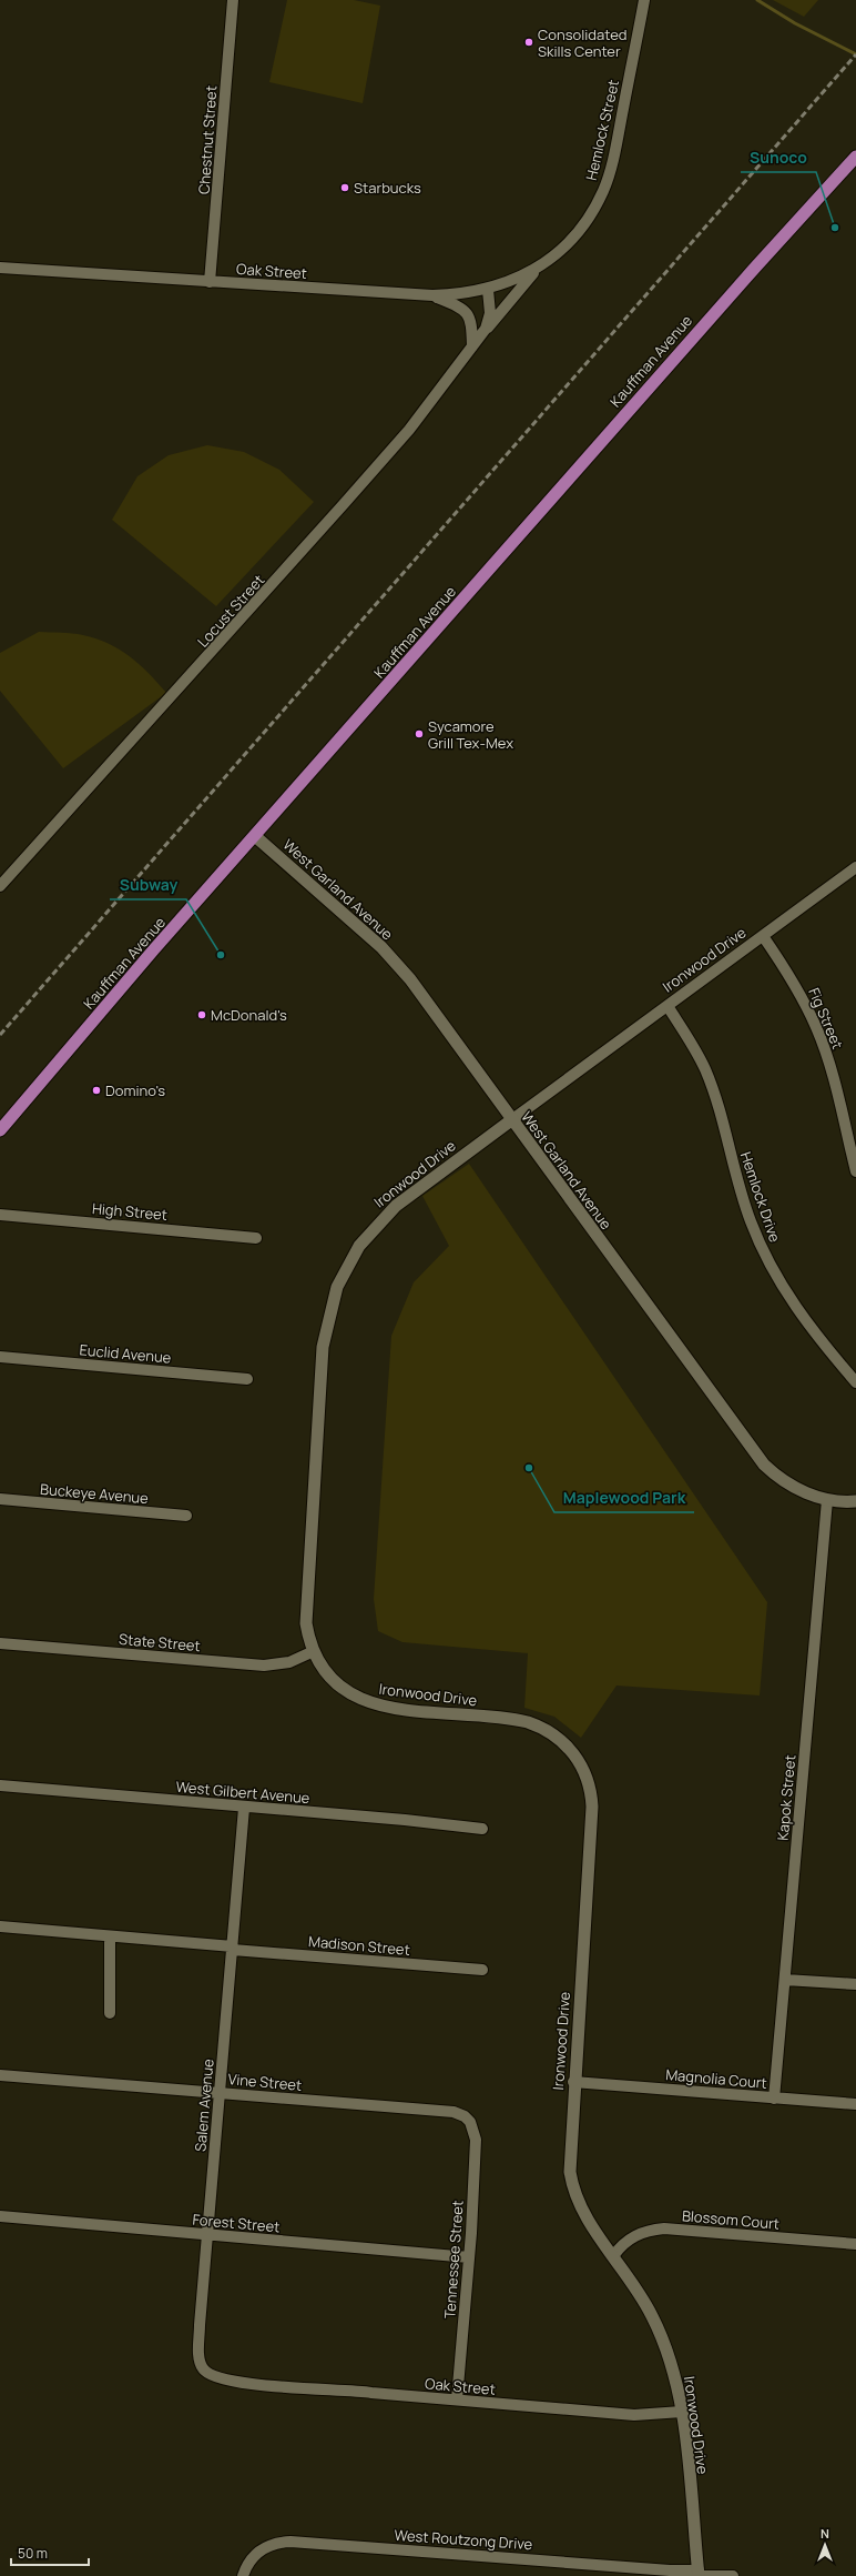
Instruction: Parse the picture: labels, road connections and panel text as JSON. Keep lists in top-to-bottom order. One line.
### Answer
{"streets":{"main road":["Kauffman Avenue"],"street":["Hemlock Street","Chestnut Street","Oak Street","Locust Street","West Garland Avenue","Ironwood Drive","Fig Street","Hemlock Drive","High Street","Euclid Avenue","Buckeye Avenue","State Street","West Gilbert Avenue","Kapok Street","Madison Street","Magnolia Court","Vine Street","Salem Avenue","Blossom Court","Forest Street","Tennessee Street","West Routzong Drive"]},"crossings":[["Hemlock Street","Oak Street"],["Hemlock Street","Locust Street"],["Chestnut Street","Oak Street"],["Oak Street","Locust Street"],["Oak Street","Ironwood Drive"],["Oak Street","Salem Avenue"],["Oak Street","Tennessee Street"],["Kauffman Avenue","West Garland Avenue"],["West Garland Avenue","Ironwood Drive"],["West Garland Avenue","Kapok Street"],["Ironwood Drive","Fig Street"],["Ironwood Drive","Hemlock Drive"],["Ironwood Drive","State Street"],["Ironwood Drive","Magnolia Court"],["Ironwood Drive","Blossom Court"],["Ironwood Drive","West Routzong Drive"],["West Gilbert Avenue","Salem Avenue"],["Kapok Street","Magnolia Court"],["Madison Street","Salem Avenue"],["Vine Street","Salem Avenue"],["Vine Street","Tennessee Street"],["Salem Avenue","Forest Street"],["Forest Street","Tennessee Street"]],"places":["Consolidated Skills Center","Starbucks","Sunoco","Sycamore Grill Tex-Mex","Subway","McDonald's","Domino's","Maplewood Park"],"scale_bar":"50 m","north":"top"}
